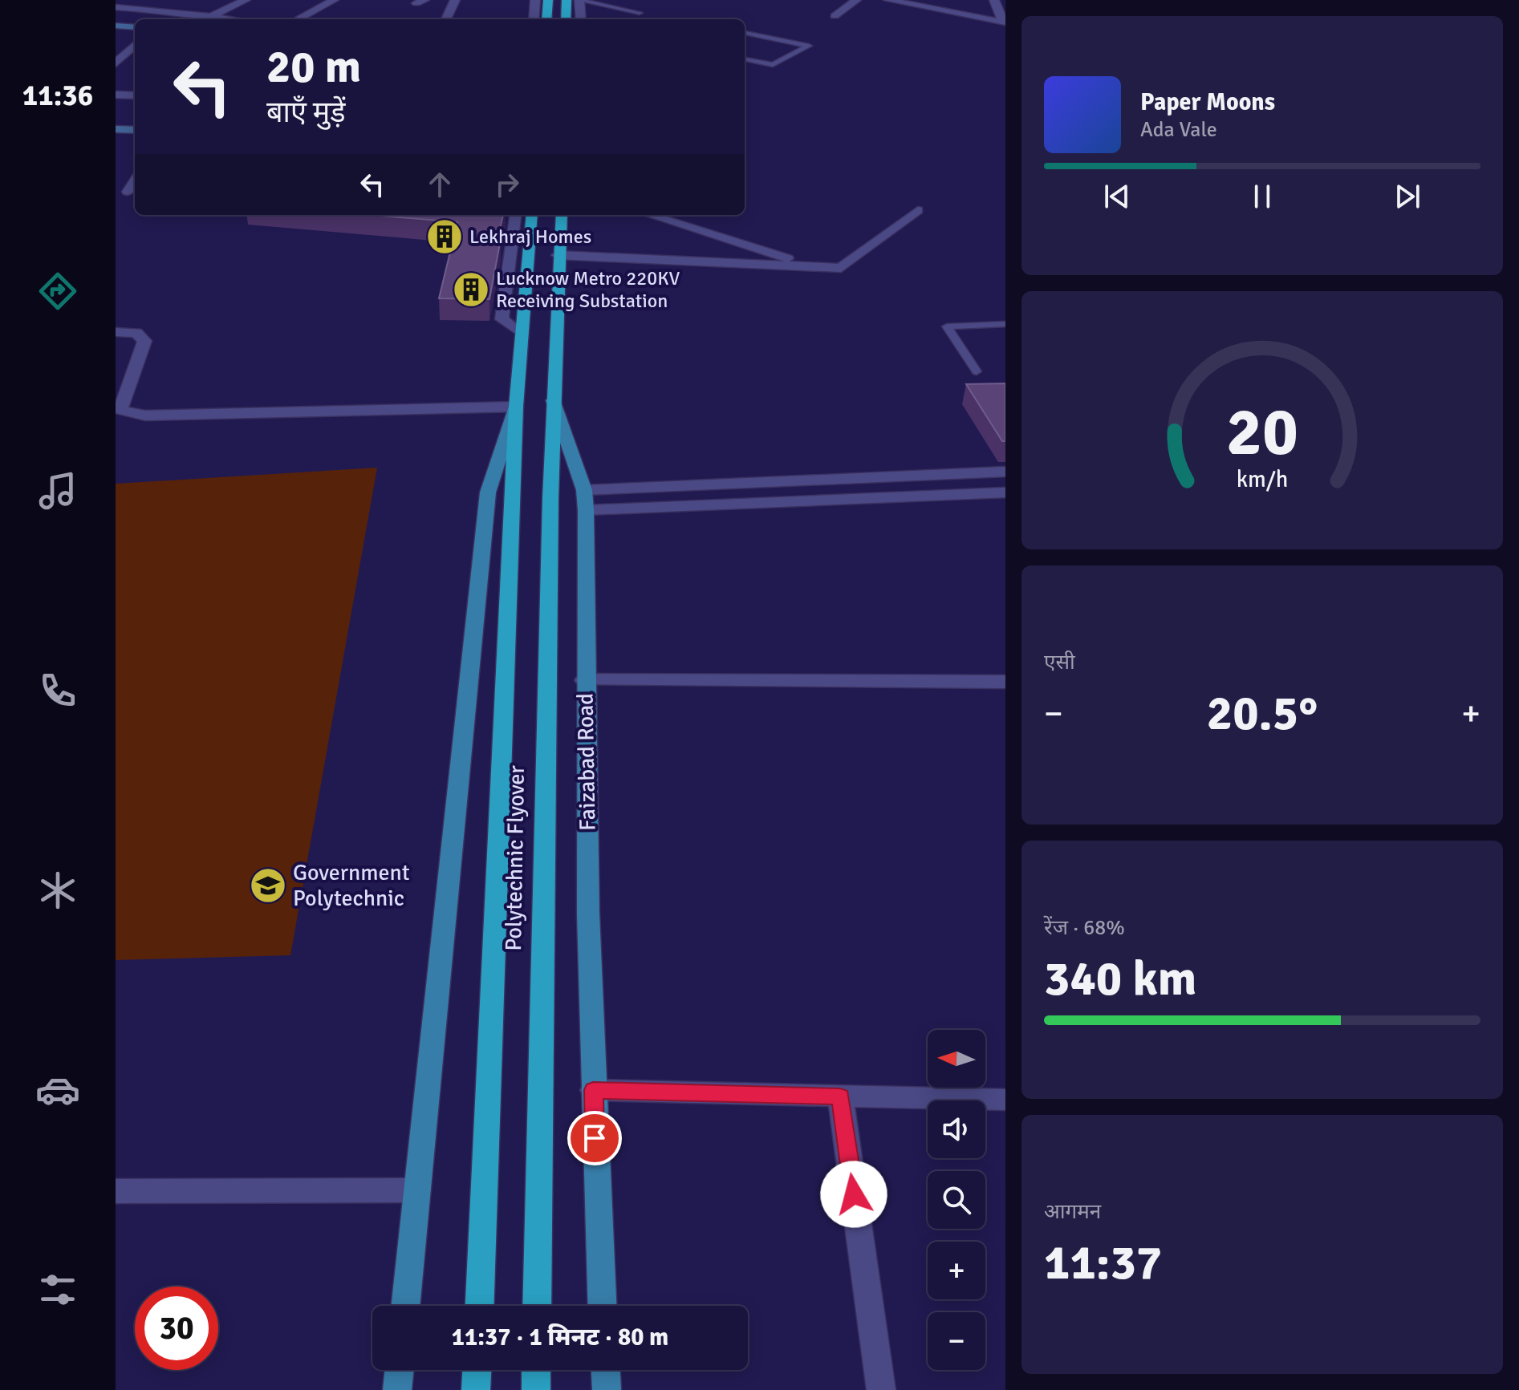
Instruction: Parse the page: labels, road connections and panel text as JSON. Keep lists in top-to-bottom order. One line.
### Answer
{"streets":{"highway":["Faizabad Road","Polytechnic Flyover"]},"crossings":[["Faizabad Road","Polytechnic Flyover"]],"places":{"building":["Lekhraj Homes","Lucknow Metro 220KV Receiving Substation"],"school or university":["Government Polytechnic"]},"north":"left","page":{"tabs":"11:36","turn":["20 m","बाएँ मुड़ें"],"song":["Paper Moons","Ada Vale"],"tile":["एसी",["रेंज · 68%","340 km"],["आगमन","11:37"]],"heat":["−","20.5°","+"],"map_buttons":["+","−"],"limit":"30","trip":"11:37 · 1 मिनट · 80 m","gauge":["20","km/h"]}}
